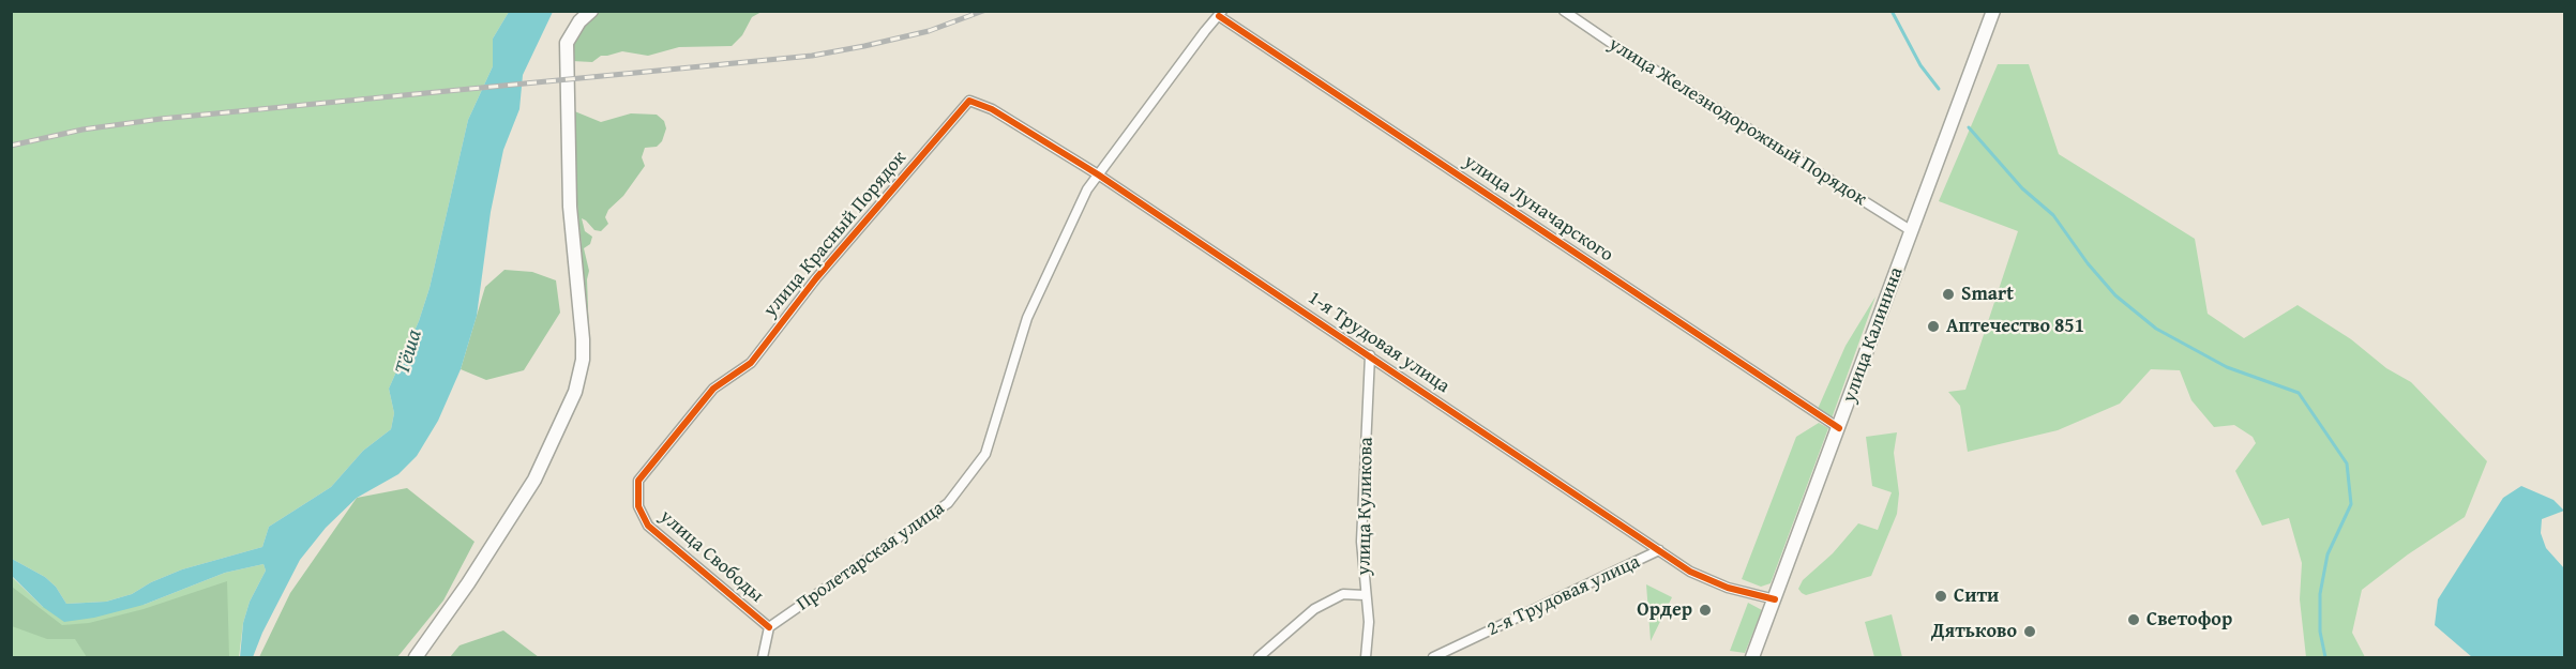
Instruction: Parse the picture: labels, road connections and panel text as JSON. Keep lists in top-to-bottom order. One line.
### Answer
{"streets":{"street":["улица Железнодорожный Порядок","улица Луначарского","улица Красный Порядок","улица Калинина","1-я Трудовая улица","улица Куликова","улица Свободы","Пролетарская улица","2-я Трудовая улица"]},"crossings":[["улица Железнодорожный Порядок","улица Калинина"],["улица Луначарского","улица Калинина"],["улица Луначарского","Пролетарская улица"],["улица Красный Порядок","1-я Трудовая улица"],["улица Красный Порядок","улица Свободы"],["улица Калинина","1-я Трудовая улица"],["1-я Трудовая улица","улица Куликова"],["1-я Трудовая улица","Пролетарская улица"],["1-я Трудовая улица","2-я Трудовая улица"],["улица Свободы","Пролетарская улица"]],"water":["Тёша"],"places":["Smart","Аптечество 851","Сити","Ордер","Светофор","Дятьково"]}
